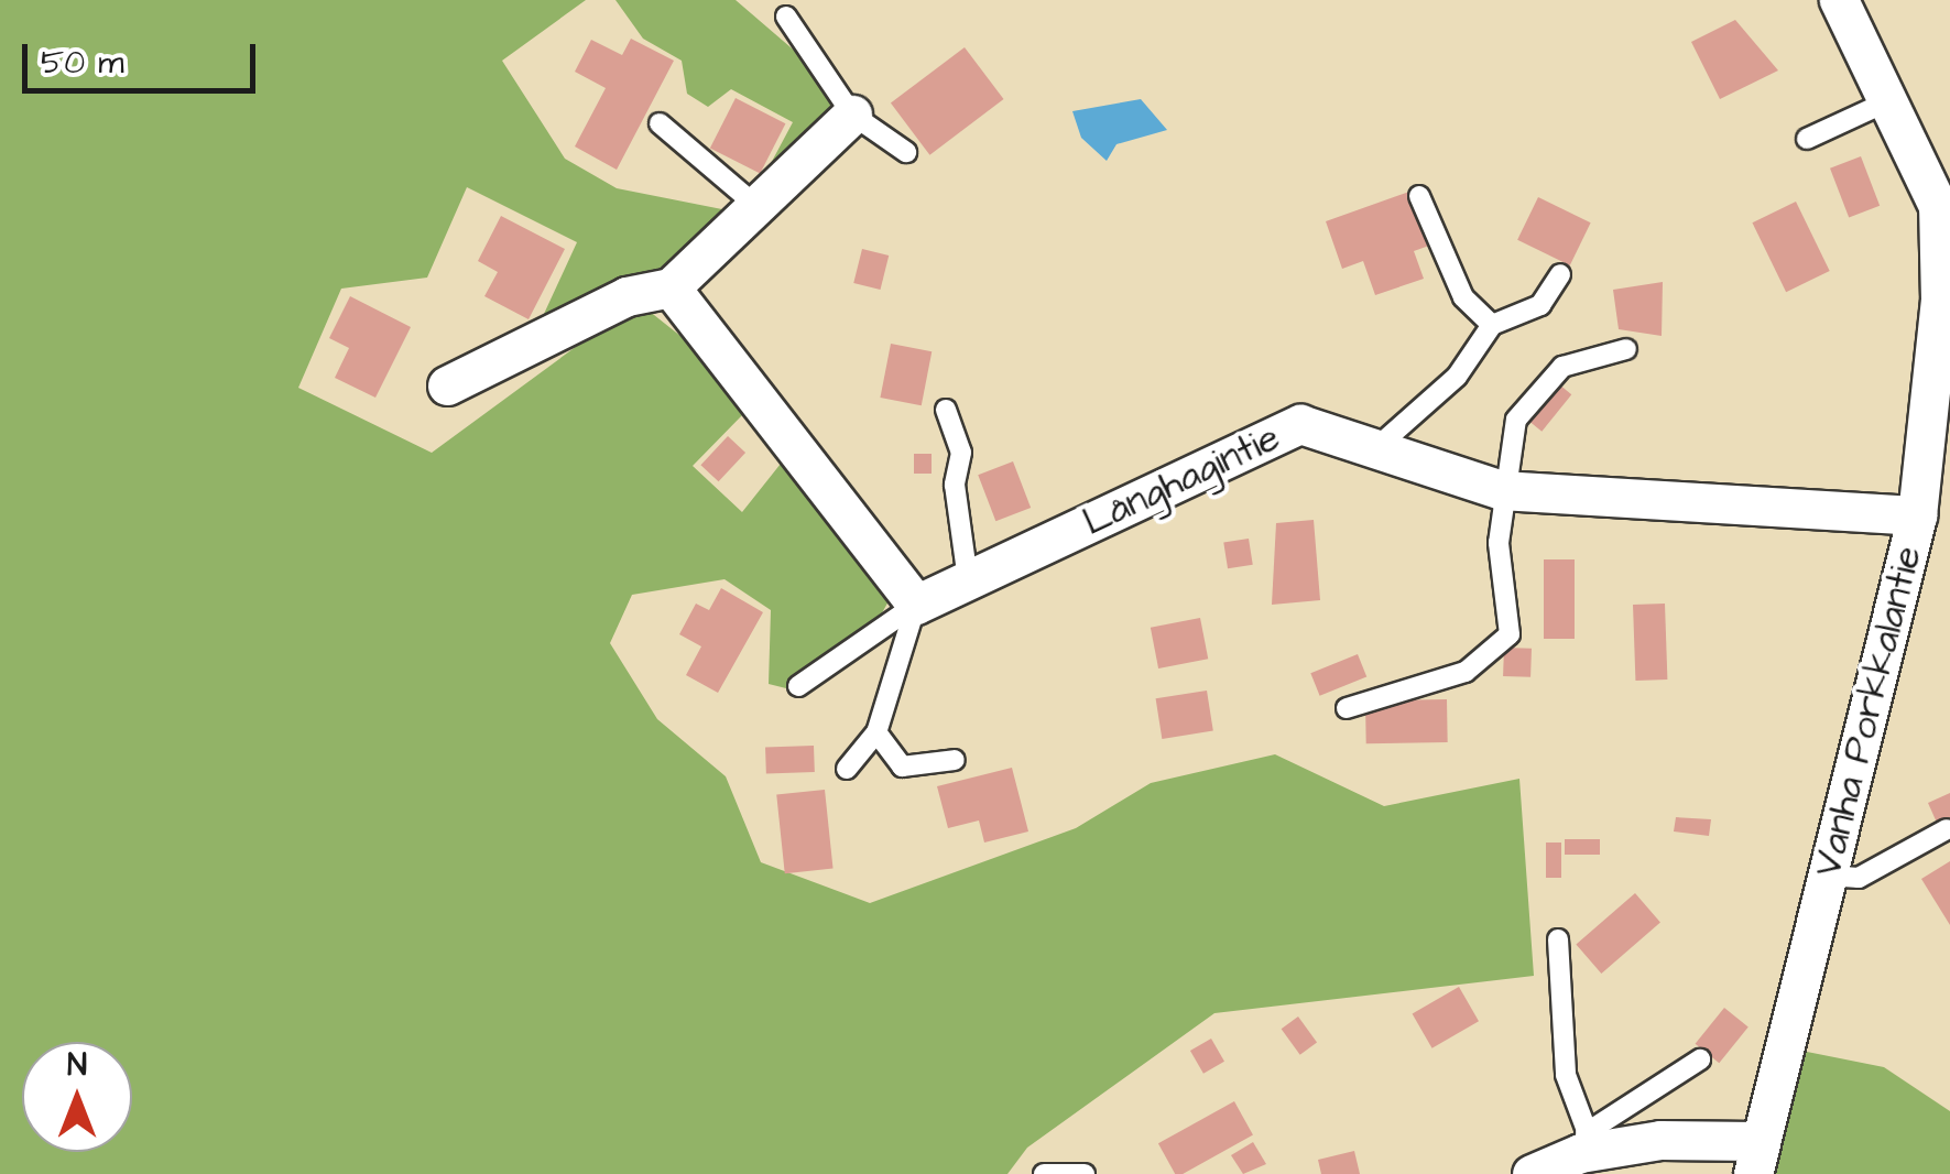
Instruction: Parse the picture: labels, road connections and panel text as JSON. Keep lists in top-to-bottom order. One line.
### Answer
{"streets":{"street":["Långhagintie","Vanha Porkkalantie"]},"crossings":[["Långhagintie","Vanha Porkkalantie"]],"scale_bar":"50 m","north":"top"}
